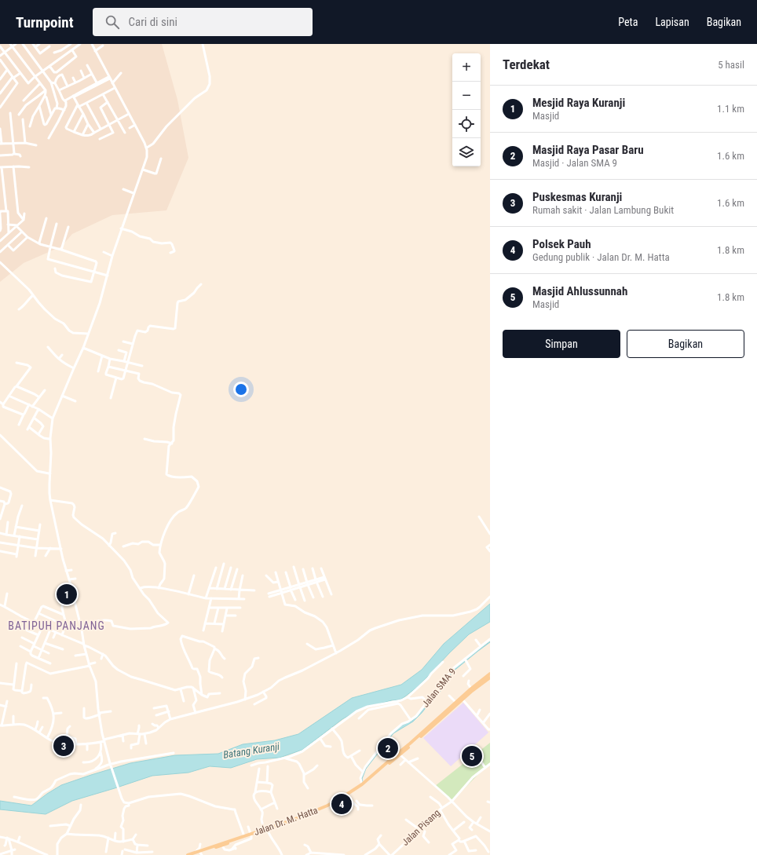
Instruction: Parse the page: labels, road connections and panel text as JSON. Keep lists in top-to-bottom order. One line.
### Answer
{"streets":{"main road":["Jalan Dr. M. Hatta"],"street":["Jalan SMA 9","Jalan Pisang"]},"crossings":[["Jalan SMA 9","Jalan Dr. M. Hatta"]],"districts":["BATIPUH PANJANG"],"water":["Batang Kuranji"],"page":{"header":"Turnpoint","search":"Cari di sini","nav":["Peta","Lapisan","Bagikan"],"heading":["Terdekat","5 hasil"],"map_buttons":["+","−"],"list":[{"mark":"1","name":"Mesjid Raya Kuranji","note":"Masjid","value":"1.1 km"},{"mark":"2","name":"Masjid Raya Pasar Baru","note":"Masjid · Jalan SMA 9","value":"1.6 km"},{"mark":"3","name":"Puskesmas Kuranji","note":"Rumah sakit · Jalan Lambung Bukit","value":"1.6 km"},{"mark":"4","name":"Polsek Pauh","note":"Gedung publik · Jalan Dr. M. Hatta","value":"1.8 km"},{"mark":"5","name":"Masjid Ahlussunnah","note":"Masjid","value":"1.8 km"}],"buttons":["Simpan","Bagikan"],"pins":["1","3","2","5","4"]}}
